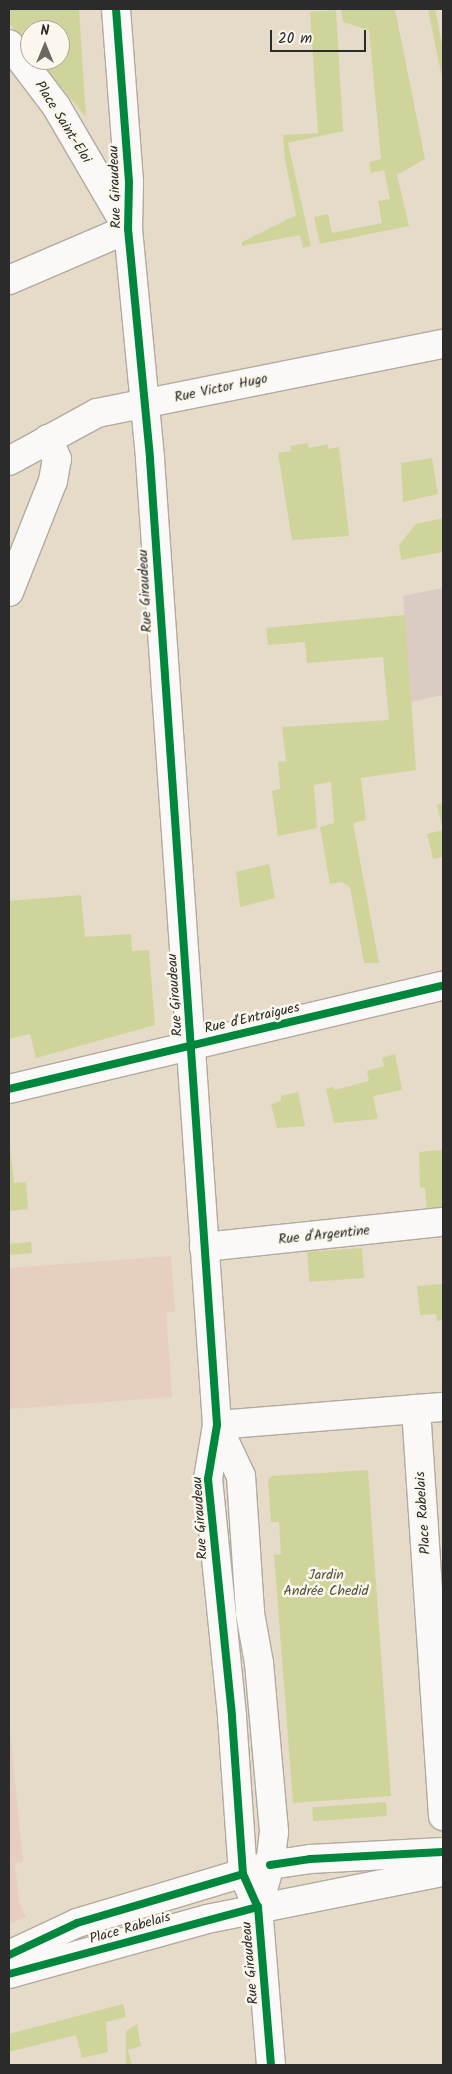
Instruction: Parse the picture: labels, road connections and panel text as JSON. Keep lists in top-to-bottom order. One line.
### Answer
{"streets":{"street":["Place Saint-Eloi","Rue Giraudeau","Rue Victor Hugo","Rue d'Entraigues","Rue d'Argentine","Place Rabelais"]},"crossings":[["Place Saint-Eloi","Rue Giraudeau"],["Rue Giraudeau","Rue Victor Hugo"],["Rue Giraudeau","Rue d'Entraigues"],["Rue Giraudeau","Rue d'Argentine"],["Rue Giraudeau","Place Rabelais"]],"parks":["Jardin Andrée Chedid"],"scale_bar":"20 m","north":"top"}
